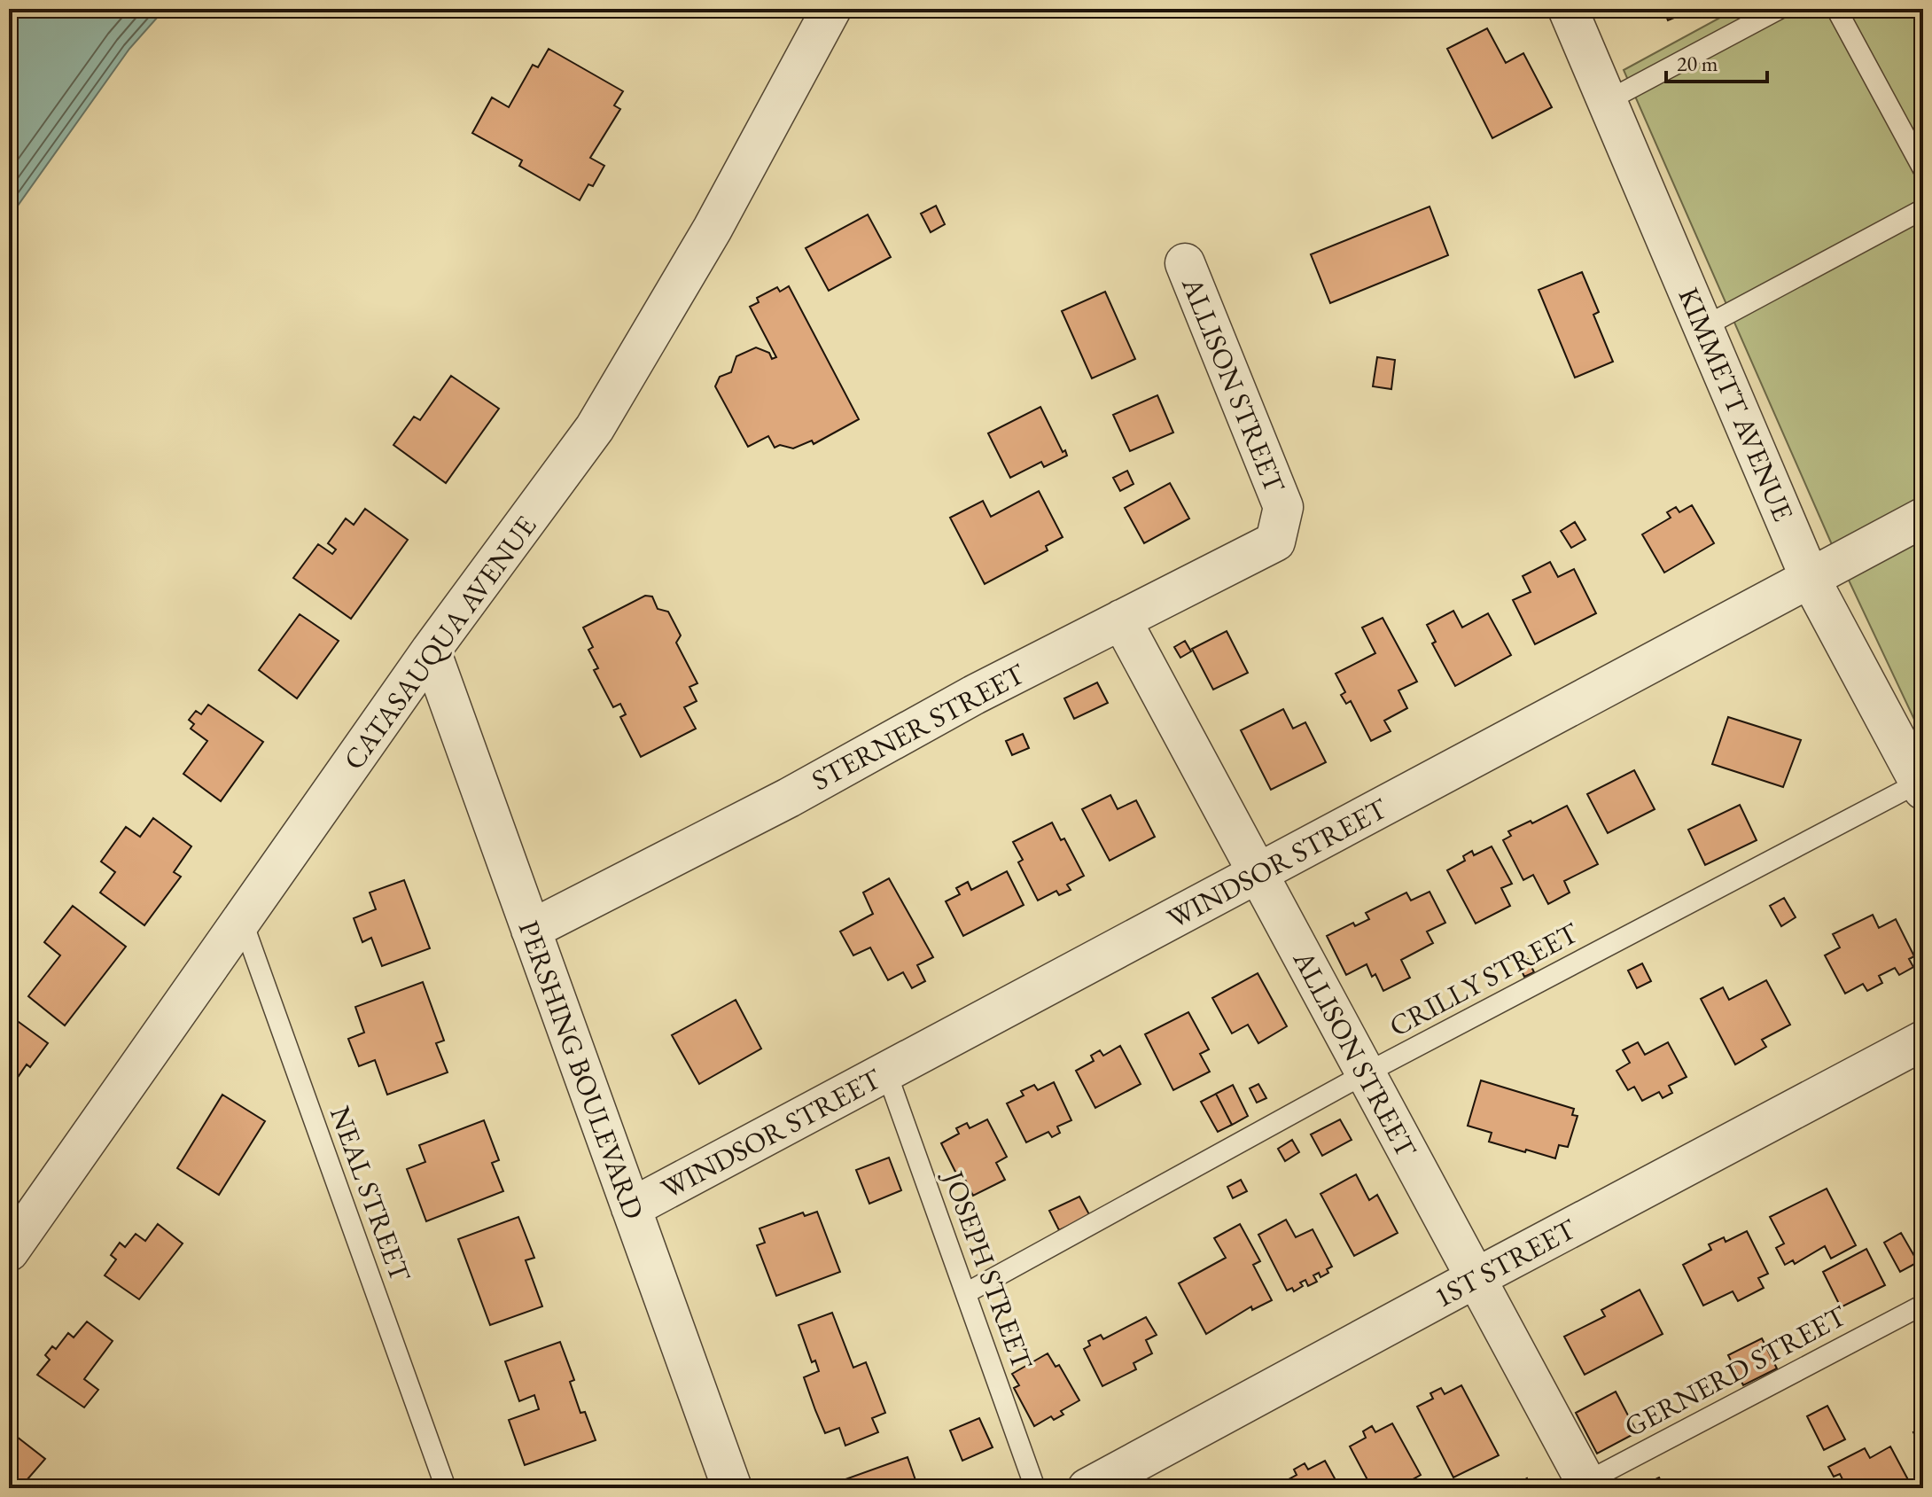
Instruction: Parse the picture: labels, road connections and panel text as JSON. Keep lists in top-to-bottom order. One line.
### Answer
{"streets":{"street":["ALLISON STREET","KIMMETT AVENUE","CATASAUQUA AVENUE","STERNER STREET","WINDSOR STREET","PERSHING BOULEVARD","1ST STREET"],"lane":["CRILLY STREET","NEAL STREET","JOSEPH STREET","GERNERD STREET"]},"crossings":[["ALLISON STREET","STERNER STREET"],["ALLISON STREET","WINDSOR STREET"],["ALLISON STREET","CRILLY STREET"],["ALLISON STREET","1ST STREET"],["ALLISON STREET","GERNERD STREET"],["KIMMETT AVENUE","WINDSOR STREET"],["KIMMETT AVENUE","CRILLY STREET"],["CATASAUQUA AVENUE","PERSHING BOULEVARD"],["CATASAUQUA AVENUE","NEAL STREET"],["STERNER STREET","PERSHING BOULEVARD"],["WINDSOR STREET","PERSHING BOULEVARD"],["WINDSOR STREET","JOSEPH STREET"],["CRILLY STREET","JOSEPH STREET"]],"scale_bar":"20 m"}
